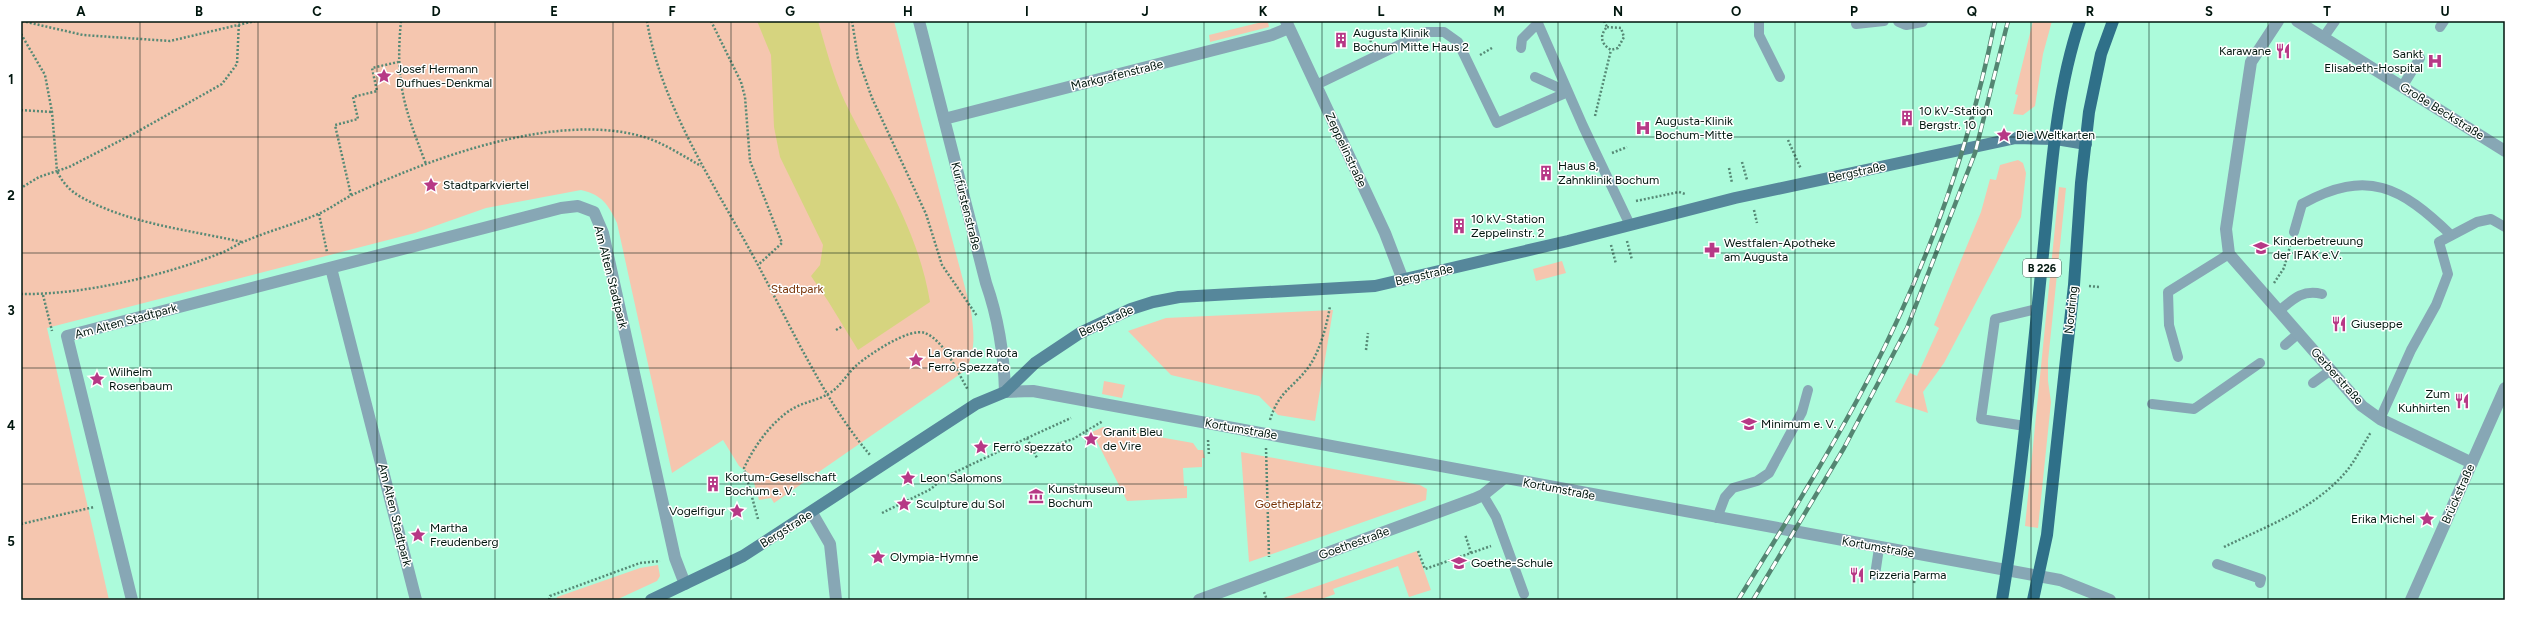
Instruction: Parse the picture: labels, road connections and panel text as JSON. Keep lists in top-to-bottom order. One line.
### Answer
{"streets":{"main road":["B 226","Nordring"],"street":["Markgrafenstraße","Große Beckstraße","Zeppelinstraße","Bergstraße","Kurfürstenstraße","Am Alten Stadtpark","Gerberstraße","Kortumstraße","Brückstraße","Goethestraße"]},"crossings":[["Markgrafenstraße","Zeppelinstraße"],["Markgrafenstraße","Kurfürstenstraße"],["Zeppelinstraße","Bergstraße"],["Bergstraße","Kurfürstenstraße"],["Bergstraße","B 226"],["Bergstraße","Am Alten Stadtpark"],["Bergstraße","Nordring"],["Bergstraße","Kortumstraße"],["Kurfürstenstraße","Kortumstraße"],["B 226","Kortumstraße"],["Nordring","Kortumstraße"],["Gerberstraße","Brückstraße"],["Kortumstraße","Goethestraße"]],"parks":["Stadtpark","Goetheplatz"],"places":{"building":["Augusta Klinik Bochum Mitte Haus 2","10 kV-Station Bergstr. 10","Haus 8, Zahnklinik Bochum","10 kV-Station Zeppelinstr. 2","Kortum-Gesellschaft Bochum e. V."],"restaurant":["Karawane","Giuseppe","Zum Kuhhirten","Pizzeria Parma"],"hospital":["Sankt Elisabeth-Hospital","Augusta-Klinik Bochum-Mitte"],"place":["Josef Hermann Dufhues-Denkmal","Die Weltkarten","Stadtparkviertel","La Grande Ruota Ferro Spezzato","Wilhelm Rosenbaum","Granit Bleu de Vire","Ferro spezzato","Leon Salomons","Sculpture du Sol","Vogelfigur","Erika Michel","Martha Freudenberg","Olympia-Hymne"],"school or university":["Kinderbetreuung der IFAK e.V.","Minimum e. V.","Goethe-Schule"],"pharmacy":["Westfalen-Apotheke am Augusta"],"museum":["Kunstmuseum Bochum"]},"grid":{"columns":["A","B","C","D","E","F","G","H","I","J","K","L","M","N","O","P","Q","R","S","T","U"],"rows":["1","2","3","4","5"]}}
